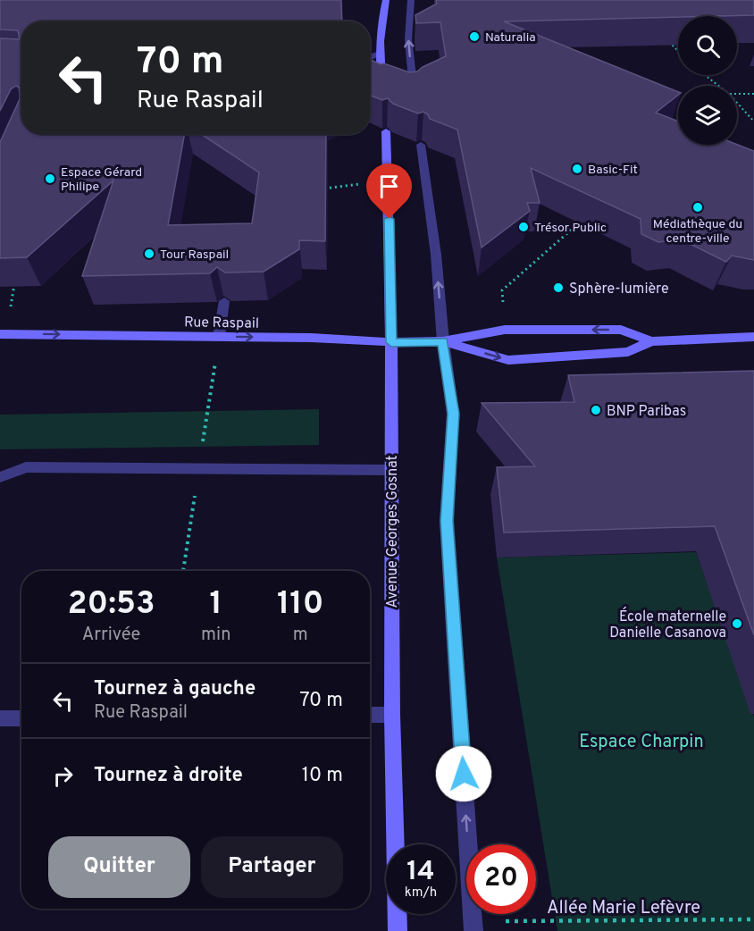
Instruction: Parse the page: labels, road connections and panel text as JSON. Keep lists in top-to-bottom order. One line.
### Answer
{"streets":{"main road":["Rue Raspail","Avenue Georges Gosnat"],"path":["Allée Marie Lefèvre"]},"crossings":[["Rue Raspail","Avenue Georges Gosnat"]],"one_way":["Rue Raspail"],"parks":["Espace Charpin"],"places":["Naturalia","Basic-Fit","Espace Gérard Philipe","Médiathèque du centre-ville","Trésor Public","Tour Raspail","Sphère-lumière","BNP Paribas","École maternelle Danielle Casanova"],"page":{"turn":["70 m","Rue Raspail"],"eta":["20:53","Arrivée","1","min","110","m"],"list":[{"name":"Tournez à gauche","note":"Rue Raspail","value":"70 m"},{"name":"Tournez à droite","value":"10 m"}],"buttons":["Quitter","Partager"],"speed":"14 km/h","limit":"20"}}
